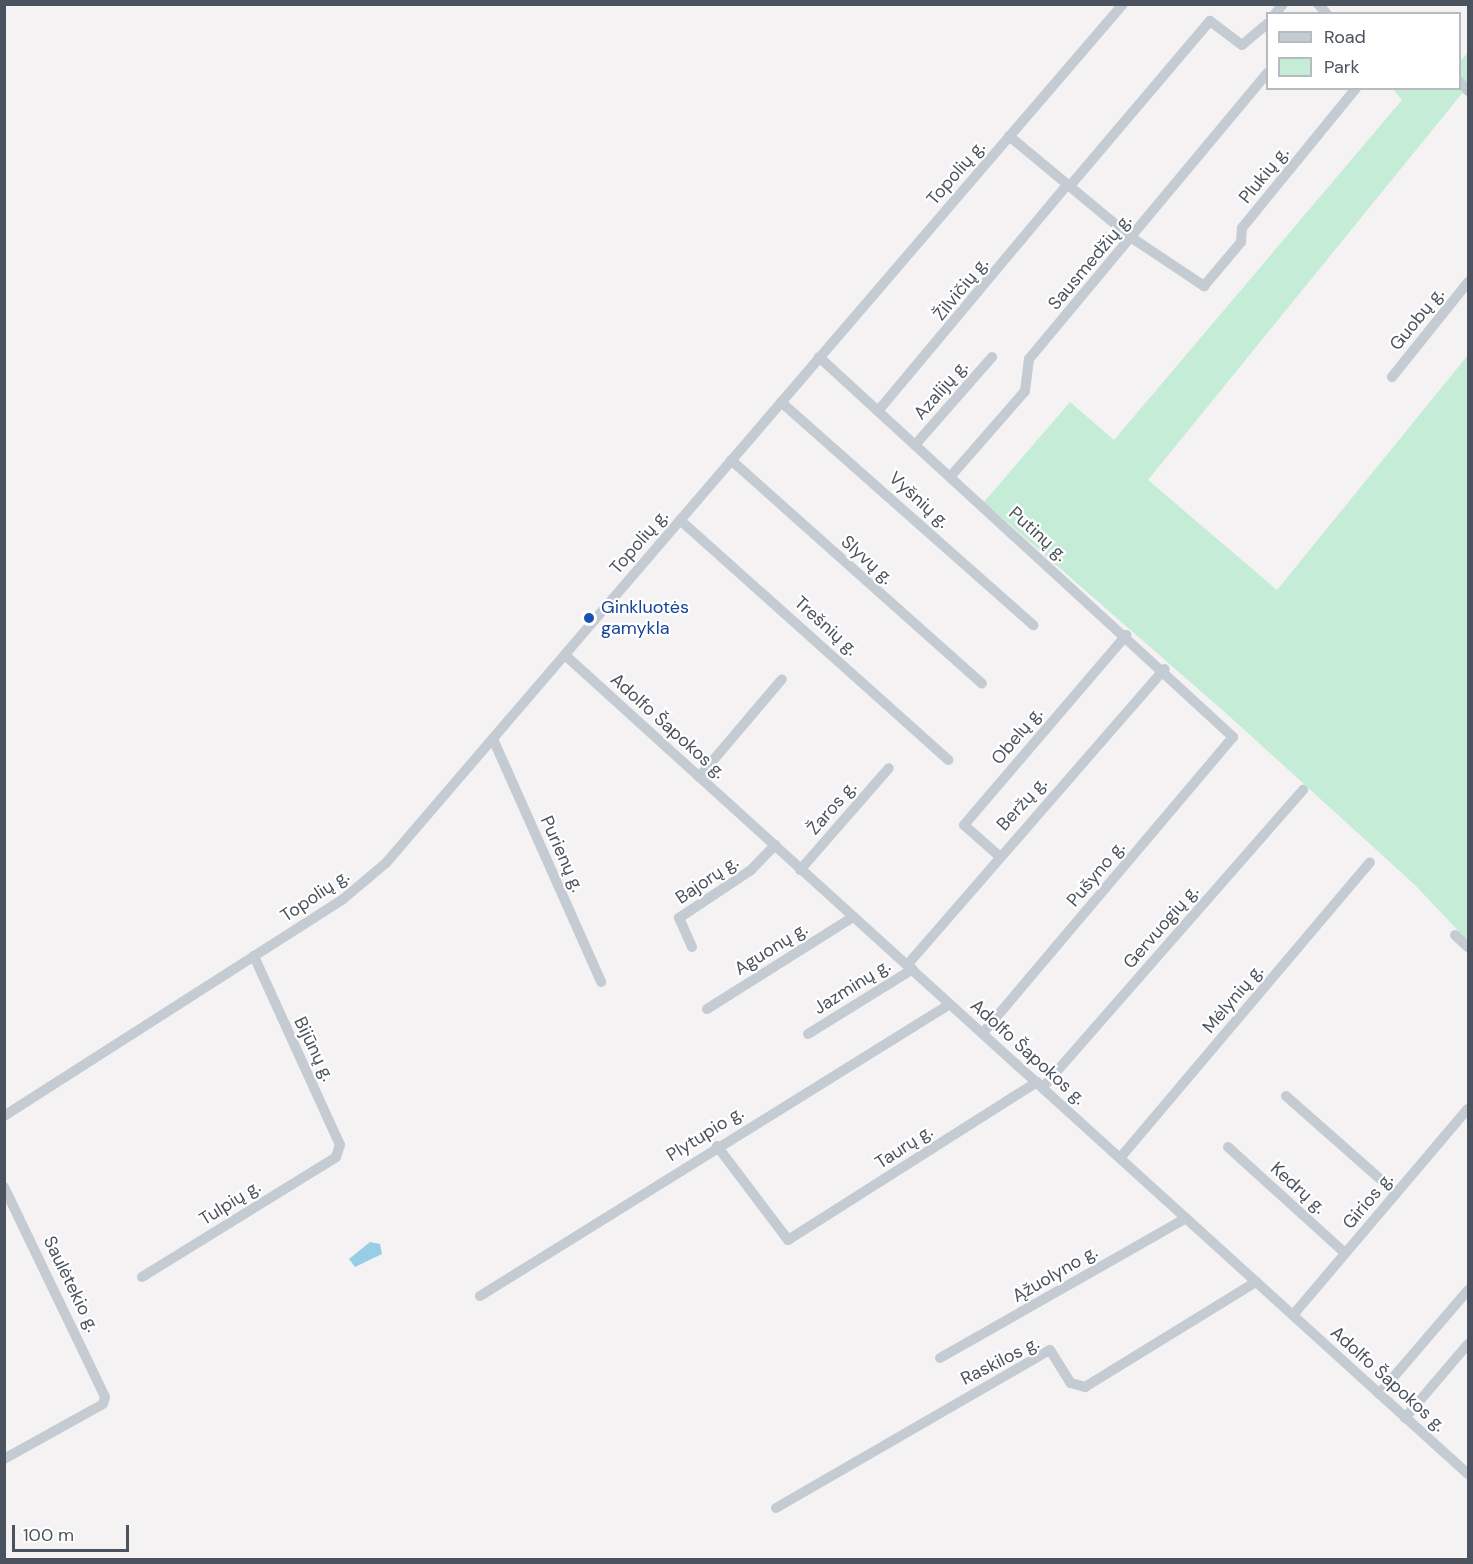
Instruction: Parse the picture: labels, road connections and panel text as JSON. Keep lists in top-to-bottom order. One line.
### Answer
{"streets":{"street":["Topolių g.","Plukių g.","Sausmedžių g.","Žilvičių g.","Guobų g.","Azalijų g.","Vyšnių g.","Putinų g.","Slyvų g.","Trešnių g.","Adolfo Šapokos g.","Obelų g.","Beržų g.","Žaros g.","Purienų g.","Pušyno g.","Bajorų g.","Gervuogių g.","Aguonų g.","Jazminų g.","Mėlynių g.","Bijūnų g.","Plytupio g.","Taurų g.","Kedrų g.","Girios g.","Tulpių g.","Ąžuolyno g.","Saulėtekio g.","Raskilos g."]},"crossings":[["Topolių g.","Vyšnių g."],["Topolių g.","Putinų g."],["Topolių g.","Slyvų g."],["Topolių g.","Trešnių g."],["Topolių g.","Adolfo Šapokos g."],["Topolių g.","Purienų g."],["Topolių g.","Bijūnų g."],["Plukių g.","Sausmedžių g."],["Sausmedžių g.","Putinų g."],["Žilvičių g.","Putinų g."],["Azalijų g.","Putinų g."],["Putinų g.","Obelų g."],["Putinų g.","Beržų g."],["Putinų g.","Pušyno g."],["Adolfo Šapokos g.","Beržų g."],["Adolfo Šapokos g.","Žaros g."],["Adolfo Šapokos g.","Pušyno g."],["Adolfo Šapokos g.","Bajorų g."],["Adolfo Šapokos g.","Gervuogių g."],["Adolfo Šapokos g.","Aguonų g."],["Adolfo Šapokos g.","Jazminų g."],["Adolfo Šapokos g.","Mėlynių g."],["Adolfo Šapokos g.","Plytupio g."],["Adolfo Šapokos g.","Taurų g."],["Adolfo Šapokos g.","Girios g."],["Adolfo Šapokos g.","Ąžuolyno g."],["Adolfo Šapokos g.","Raskilos g."],["Obelų g.","Beržų g."],["Beržų g.","Jazminų g."],["Gervuogių g.","Taurų g."],["Bijūnų g.","Tulpių g."],["Plytupio g.","Taurų g."],["Kedrų g.","Girios g."]],"places":["Ginkluotės gamykla"],"legend":["Road","Park"],"scale_bar":"100 m"}
